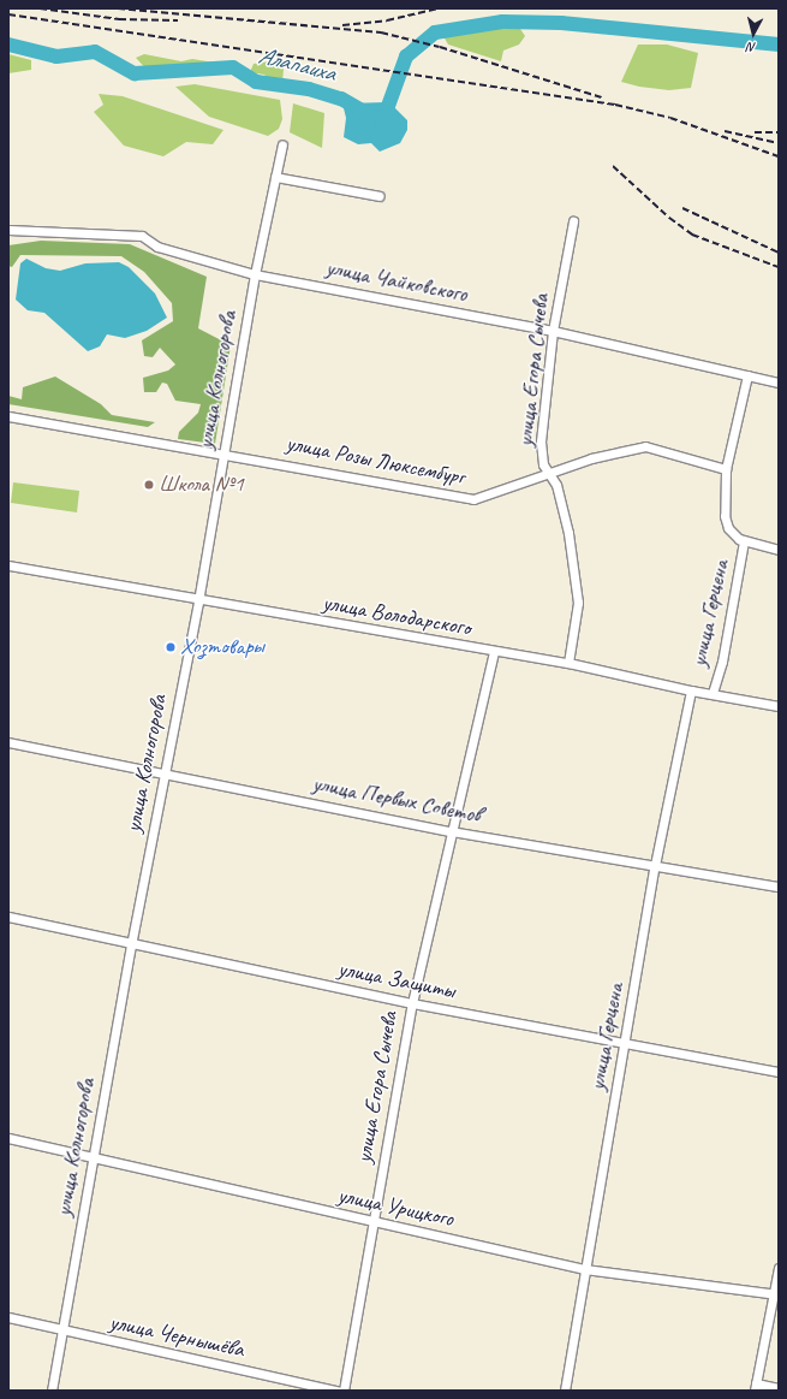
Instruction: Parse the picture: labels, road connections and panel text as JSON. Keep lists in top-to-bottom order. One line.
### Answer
{"streets":{"street":["улица Чайковского","улица Егора Сычева","улица Колногорова","улица Розы Люксембург","улица Герцена","улица Володарского","улица Первых Советов","улица Защиты","улица Урицкого","улица Чернышёва"]},"crossings":[["улица Чайковского","улица Егора Сычева"],["улица Чайковского","улица Колногорова"],["улица Чайковского","улица Герцена"],["улица Егора Сычева","улица Розы Люксембург"],["улица Егора Сычева","улица Володарского"],["улица Егора Сычева","улица Первых Советов"],["улица Егора Сычева","улица Защиты"],["улица Егора Сычева","улица Урицкого"],["улица Колногорова","улица Розы Люксембург"],["улица Колногорова","улица Володарского"],["улица Колногорова","улица Первых Советов"],["улица Колногорова","улица Защиты"],["улица Колногорова","улица Урицкого"],["улица Колногорова","улица Чернышёва"],["улица Розы Люксембург","улица Герцена"],["улица Герцена","улица Володарского"],["улица Герцена","улица Первых Советов"],["улица Герцена","улица Защиты"],["улица Герцена","улица Урицкого"]],"water":["Алапаиха"],"places":["Школа №1","Хозтовары"],"north":"bottom"}
